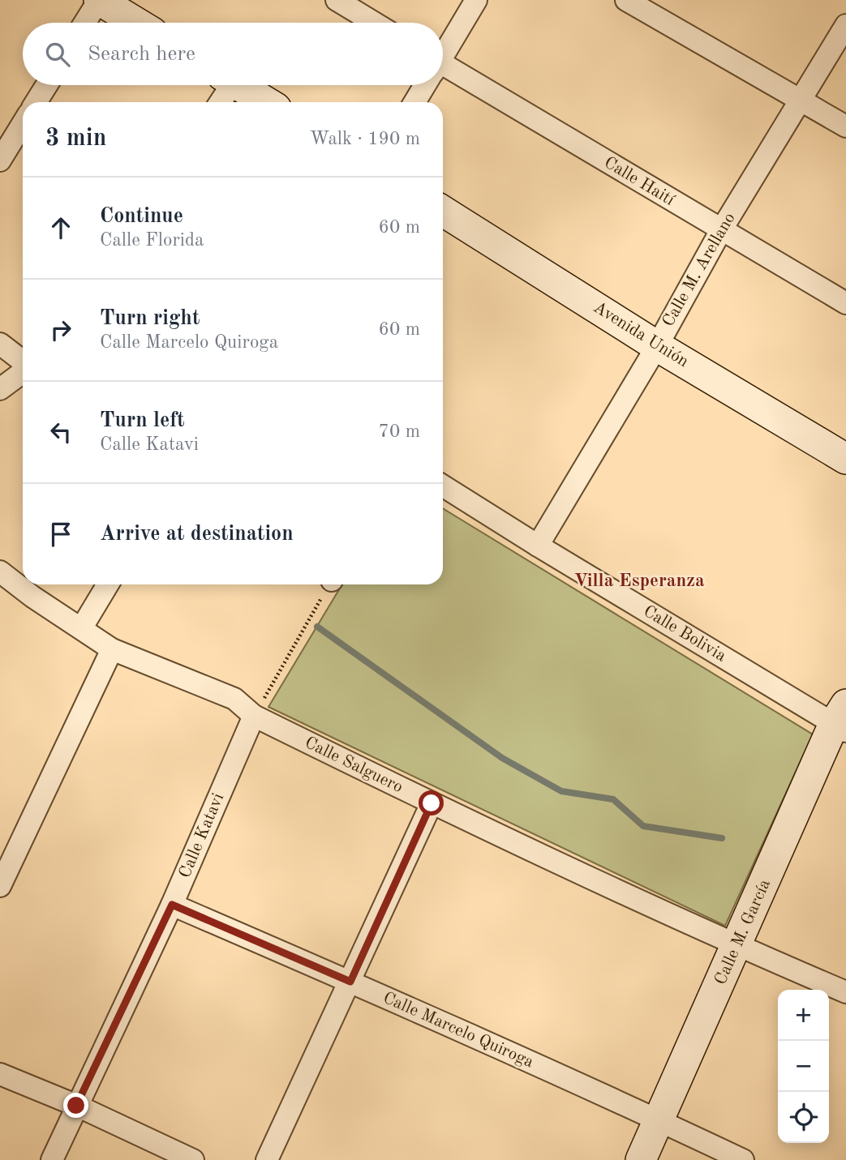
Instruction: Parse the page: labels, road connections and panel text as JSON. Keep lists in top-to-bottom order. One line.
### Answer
{"streets":{"street":["Calle Haití","Calle M. Arellano","Avenida Unión","Calle Bolivia","Calle Salguero","Calle Katavi","Calle M. García","Calle Marcelo Quiroga"]},"crossings":[["Calle Haití","Calle M. Arellano"],["Calle M. Arellano","Avenida Unión"],["Calle M. Arellano","Calle Bolivia"],["Calle Bolivia","Calle M. García"],["Calle Salguero","Calle Katavi"],["Calle Salguero","Calle M. García"],["Calle Katavi","Calle Marcelo Quiroga"],["Calle M. García","Calle Marcelo Quiroga"]],"districts":["Villa Esperanza"],"page":{"search":"Search here","heading":["3 min","Walk · 190 m"],"list":[["Continue","Calle Florida","60 m"],["Turn right","Calle Marcelo Quiroga","60 m"],["Turn left","Calle Katavi","70 m"],"Arrive at destination"],"map_buttons":["+","−"]}}
